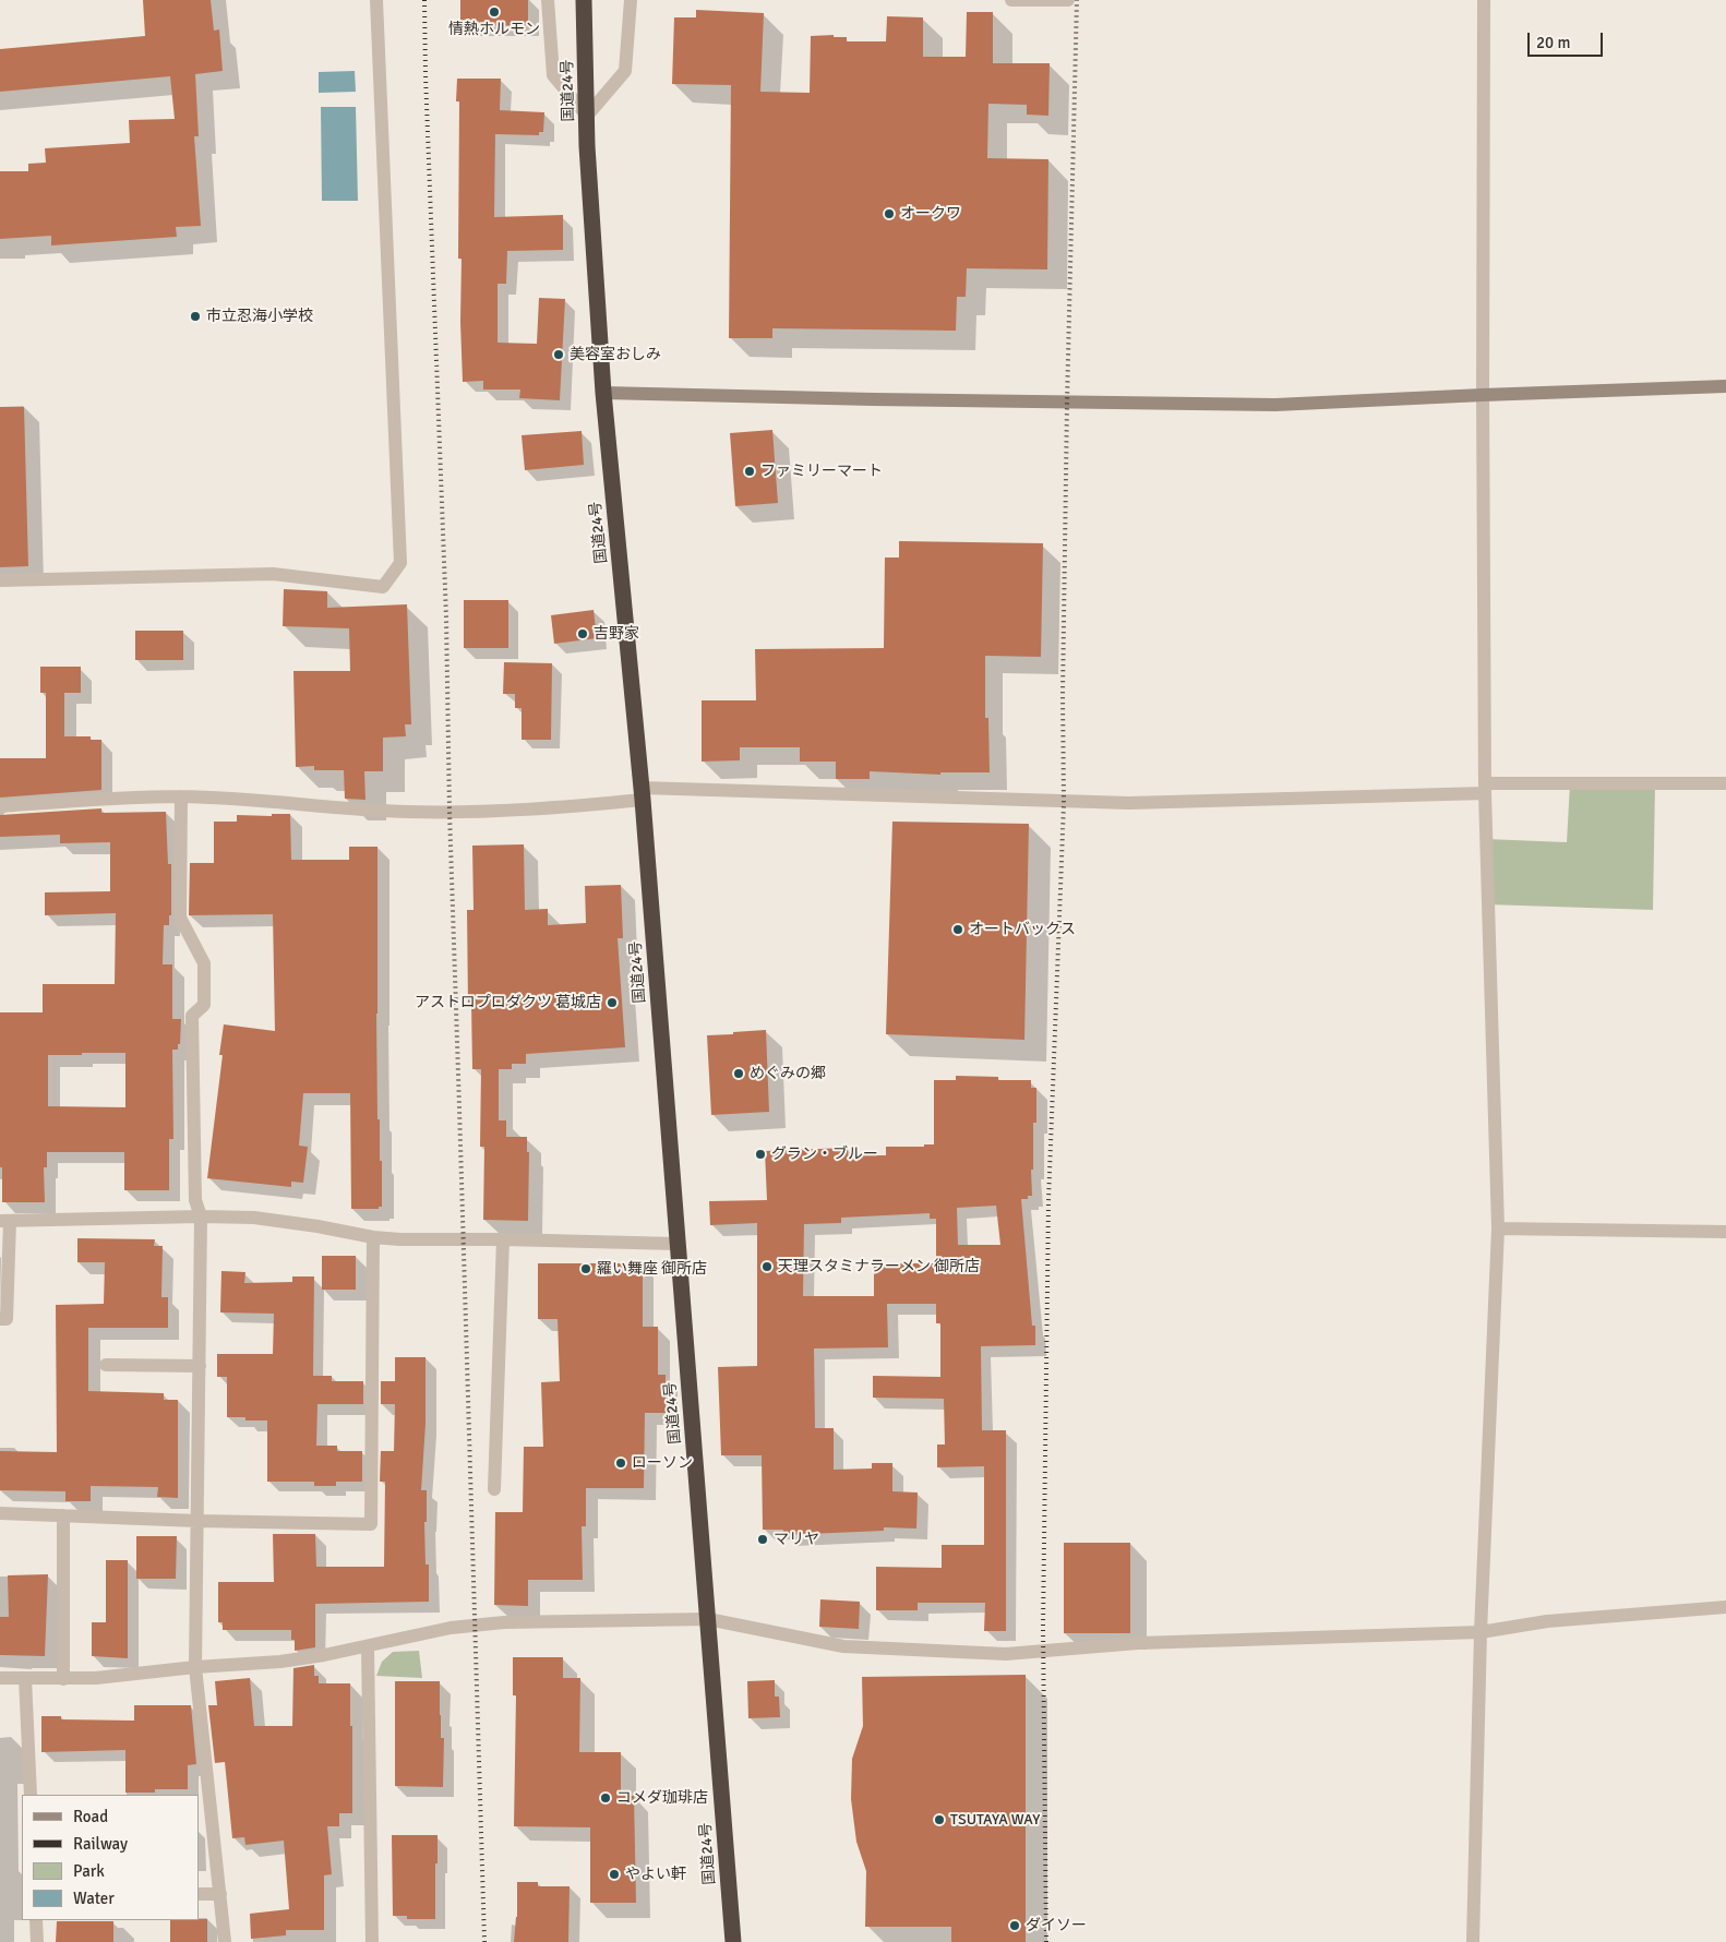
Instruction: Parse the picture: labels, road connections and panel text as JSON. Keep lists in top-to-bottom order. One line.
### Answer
{"streets":{"highway":["国道24号"]},"places":["情熱ホルモン","オークワ","市立忍海小学校","美容室おしみ","ファミリーマート","吉野家","オートバックス","アストロプロダクツ 葛城店","めぐみの郷","グラン・ブルー","天理スタミナラーメン 御所店","羅い舞座 御所店","ローソン","マリヤ","コメダ珈琲店","TSUTAYA WAY","やよい軒","ダイソー"],"legend":["Road","Railway","Park","Water"],"scale_bar":"20 m"}
